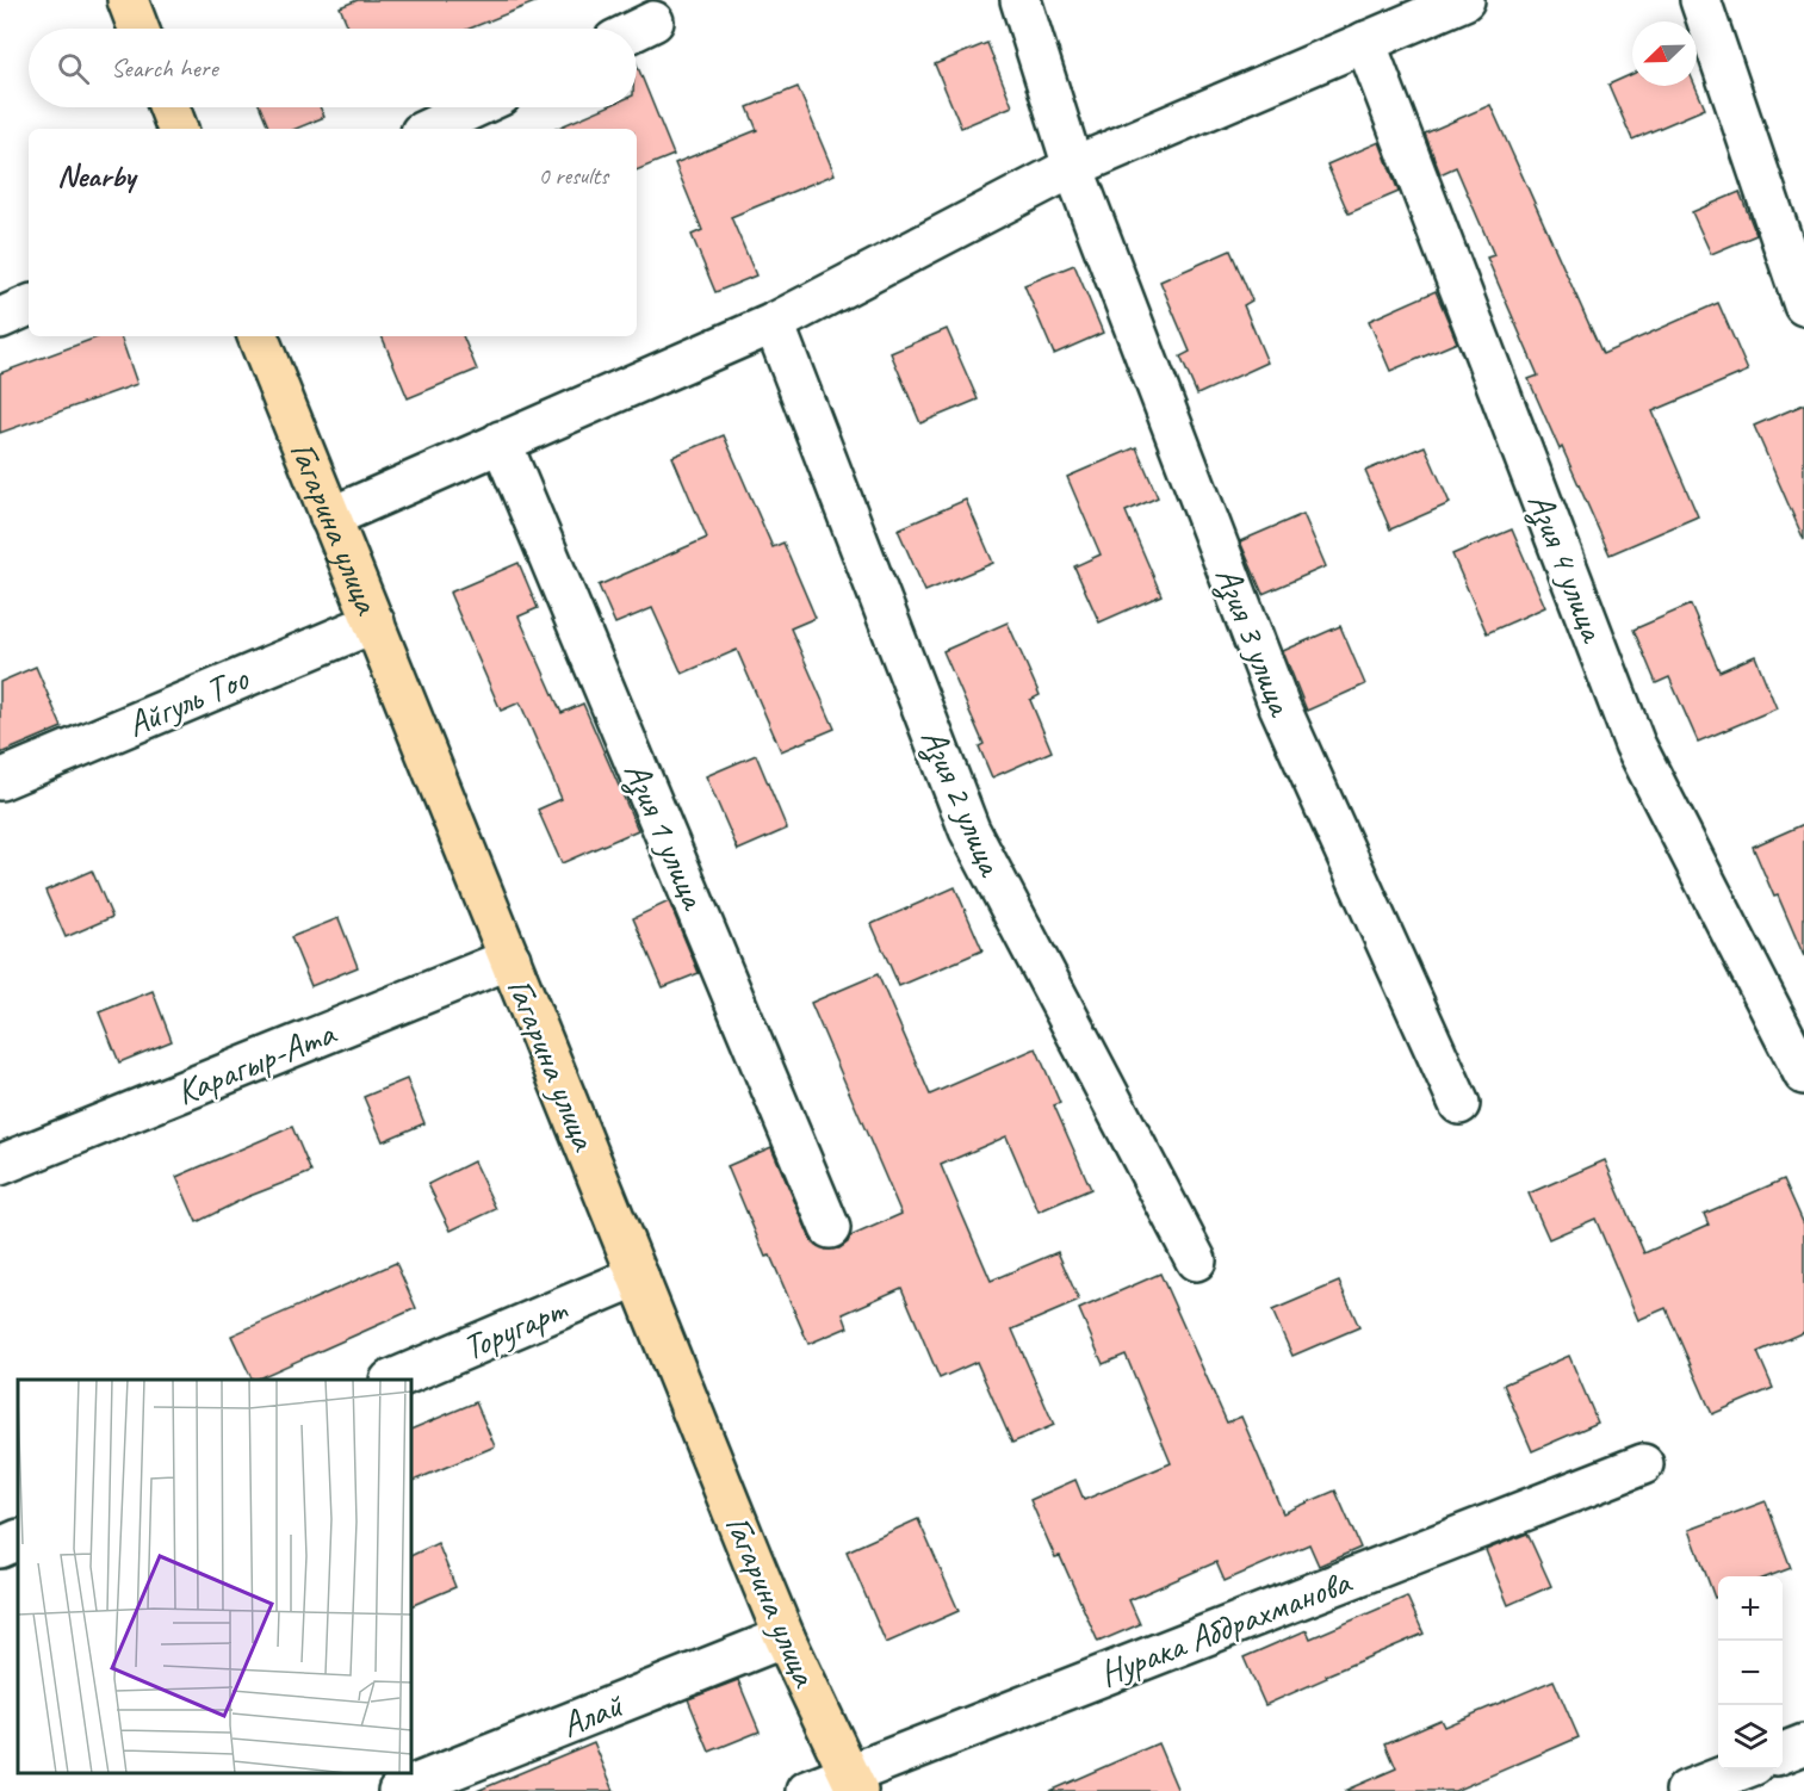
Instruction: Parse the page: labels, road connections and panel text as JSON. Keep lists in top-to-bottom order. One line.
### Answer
{"streets":{"main road":["Гагарина улица"],"street":["Азия 4 улица","Азия 3 улица","Айгуль Тоо","Азия 2 улица","Азия 1 улица","Карагыр-Ата","Торугарт","Нурака Абдрахманова","Алай"]},"crossings":[["Гагарина улица","Айгуль Тоо"],["Гагарина улица","Карагыр-Ата"],["Гагарина улица","Торугарт"],["Гагарина улица","Нурака Абдрахманова"],["Гагарина улица","Алай"]],"north":"bottom left","page":{"search":"Search here","heading":["Nearby","0 results"],"map_buttons":["+","−"]}}
